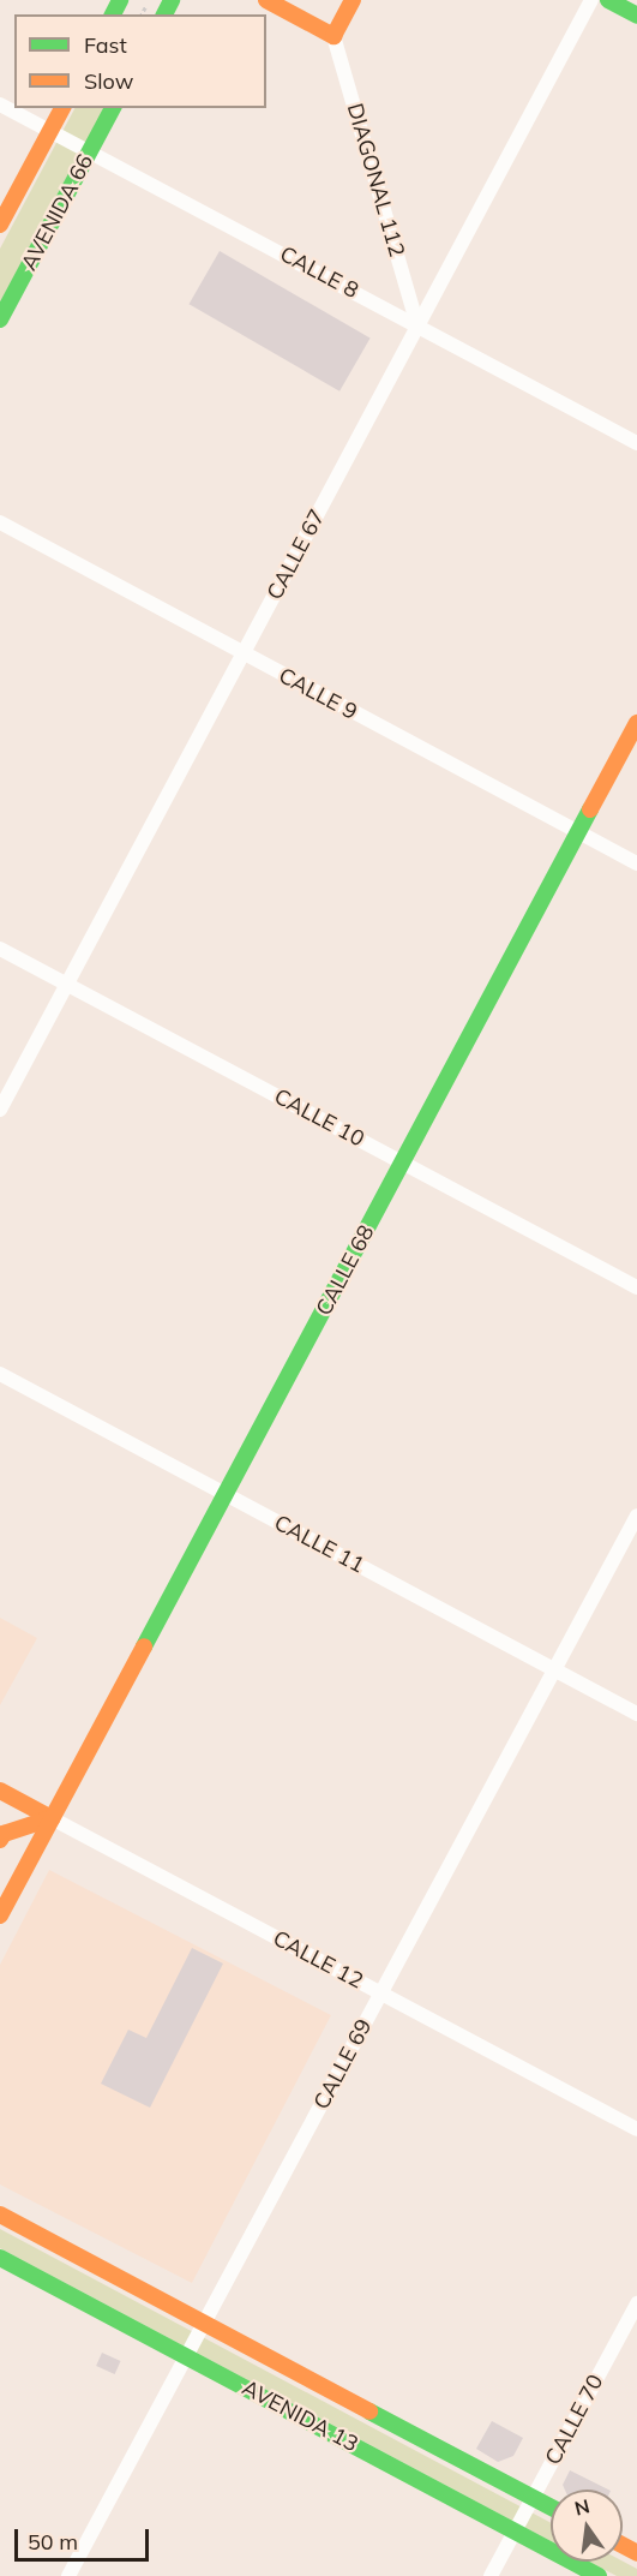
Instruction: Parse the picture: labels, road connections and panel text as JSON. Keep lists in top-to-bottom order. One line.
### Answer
{"streets":{"main road":["AVENIDA 66","CALLE 68","CALLE 12","AVENIDA 13"],"street":["DIAGONAL 112","CALLE 8","CALLE 67","CALLE 9","CALLE 10","CALLE 11","CALLE 69","CALLE 70"]},"crossings":[["DIAGONAL 112","CALLE 8"],["DIAGONAL 112","CALLE 67"],["AVENIDA 66","CALLE 8"],["CALLE 8","CALLE 67"],["CALLE 67","CALLE 9"],["CALLE 67","CALLE 10"],["CALLE 9","CALLE 68"],["CALLE 10","CALLE 68"],["CALLE 68","CALLE 11"],["CALLE 68","CALLE 12"],["CALLE 11","CALLE 69"],["CALLE 12","CALLE 69"],["CALLE 69","AVENIDA 13"],["AVENIDA 13","CALLE 70"]],"legend":["Fast","Slow"],"scale_bar":"50 m","north":"top"}
